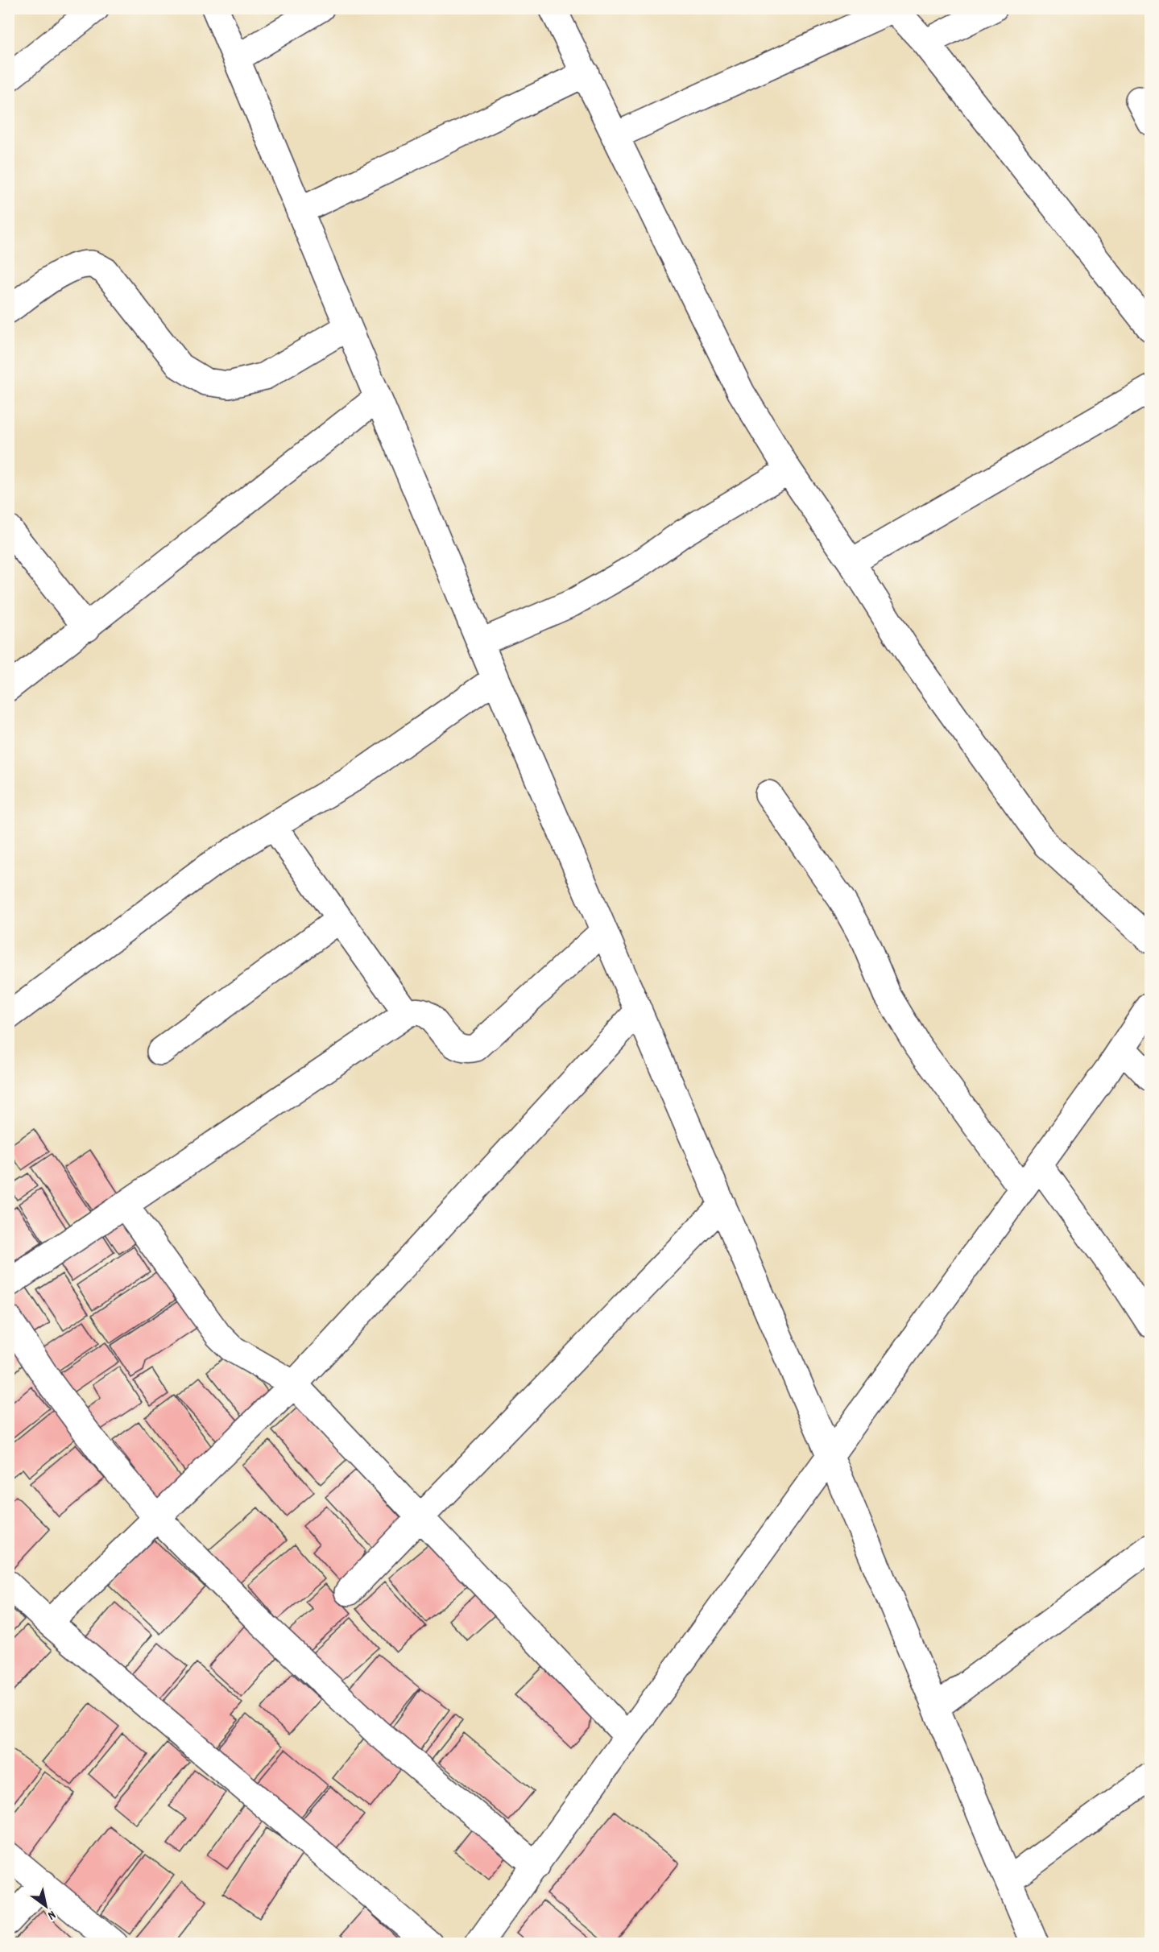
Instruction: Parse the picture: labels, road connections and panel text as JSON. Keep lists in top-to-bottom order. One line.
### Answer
{"north":"bottom right"}
